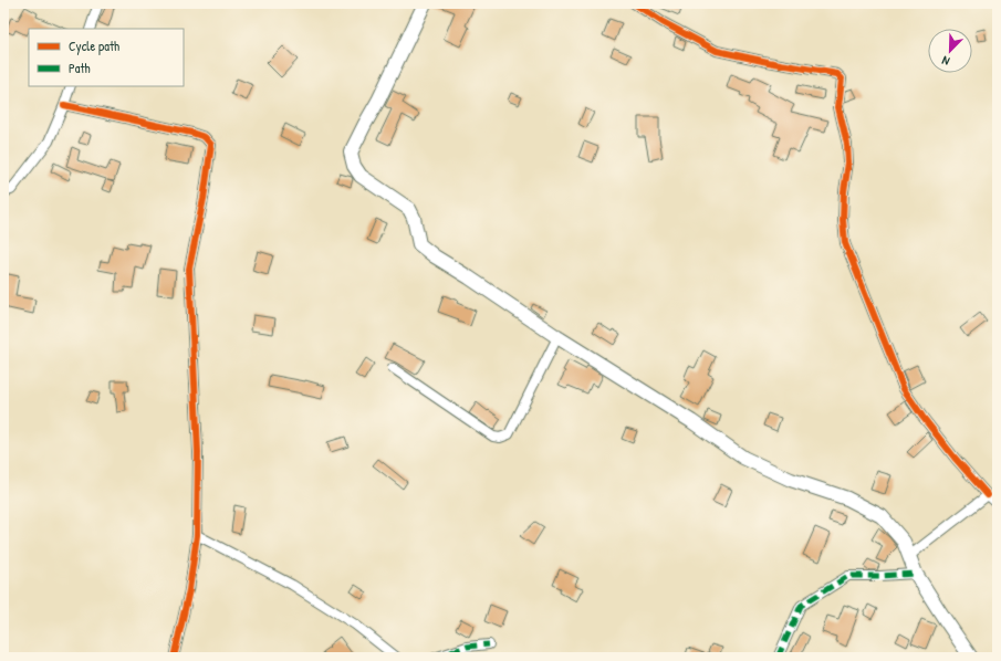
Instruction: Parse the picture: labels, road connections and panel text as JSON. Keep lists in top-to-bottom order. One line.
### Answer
{"legend":["Cycle path","Path"],"north":"bottom left"}
